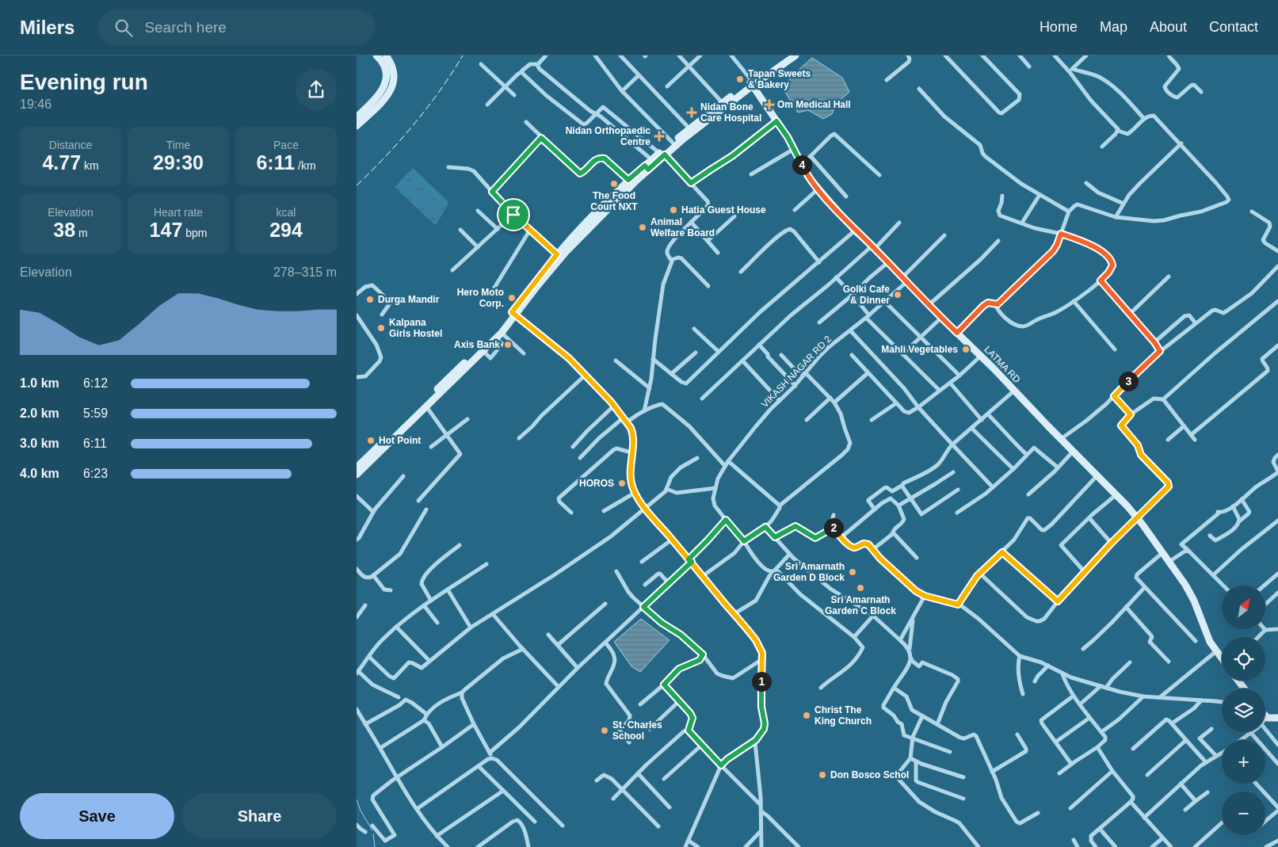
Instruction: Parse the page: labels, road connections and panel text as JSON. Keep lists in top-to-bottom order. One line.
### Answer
{"streets":{"main road":["LATMA RD"],"street":["VIKASH NAGAR RD 2"]},"crossings":[["LATMA RD","VIKASH NAGAR RD 2"]],"places":{"other":["Tapan Sweets & Bakery","The Food Court NXT","Hatia Guest House","Animal Welfare Board","Golki Cafe & Dinner","Hero Moto Corp.","Durga Mandir","Kalpana Girls Hostel","Axis Bank","Mahli Vegetables","Hot Point","HOROS","Sri Amarnath Garden D Block","Sri Amarnath Garden C Block","Christ The King Church","St. Charles School","Don Bosco Schol"],"health":["Om Medical Hall","Nidan Bone Care Hospital","Nidan Orthopaedic Centre"]},"north":"top right","page":{"header":"Milers","search":"Search here","nav":["Home","Map","About","Contact"],"heading":["Evening run","19:46"],"stats":[["Distance","4.77 km"],["Time","29:30"],["Pace","6:11 /km"],["Elevation","38 m"],["Heart rate","147 bpm"],["kcal","294"]],"pins":["4","3","2","1"],"chart":["Elevation","278–315 m"],"list":[{"name":"1.0 km","note":"6:12"},{"name":"2.0 km","note":"5:59"},{"name":"3.0 km","note":"6:11"},{"name":"4.0 km","note":"6:23"}],"map_buttons":["+","−"],"buttons":["Save","Share"]}}
